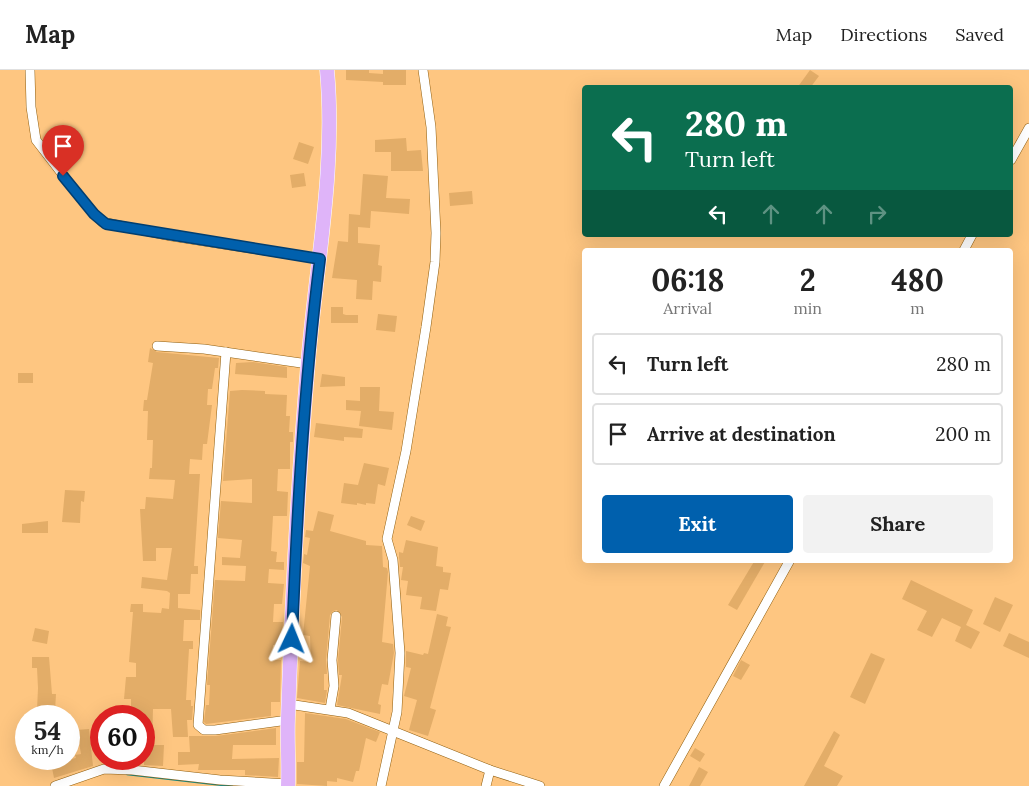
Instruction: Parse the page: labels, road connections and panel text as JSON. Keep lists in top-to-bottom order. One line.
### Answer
{"page":{"header":"Map","nav":["Map","Directions","Saved"],"turn":["280 m","Turn left"],"eta":["06:18","Arrival","2","min","480","m"],"list":[{"name":"Turn left","value":"280 m"},{"name":"Arrive at destination","value":"200 m"}],"buttons":["Exit","Share"],"speed":"54 km/h","limit":"60"}}
